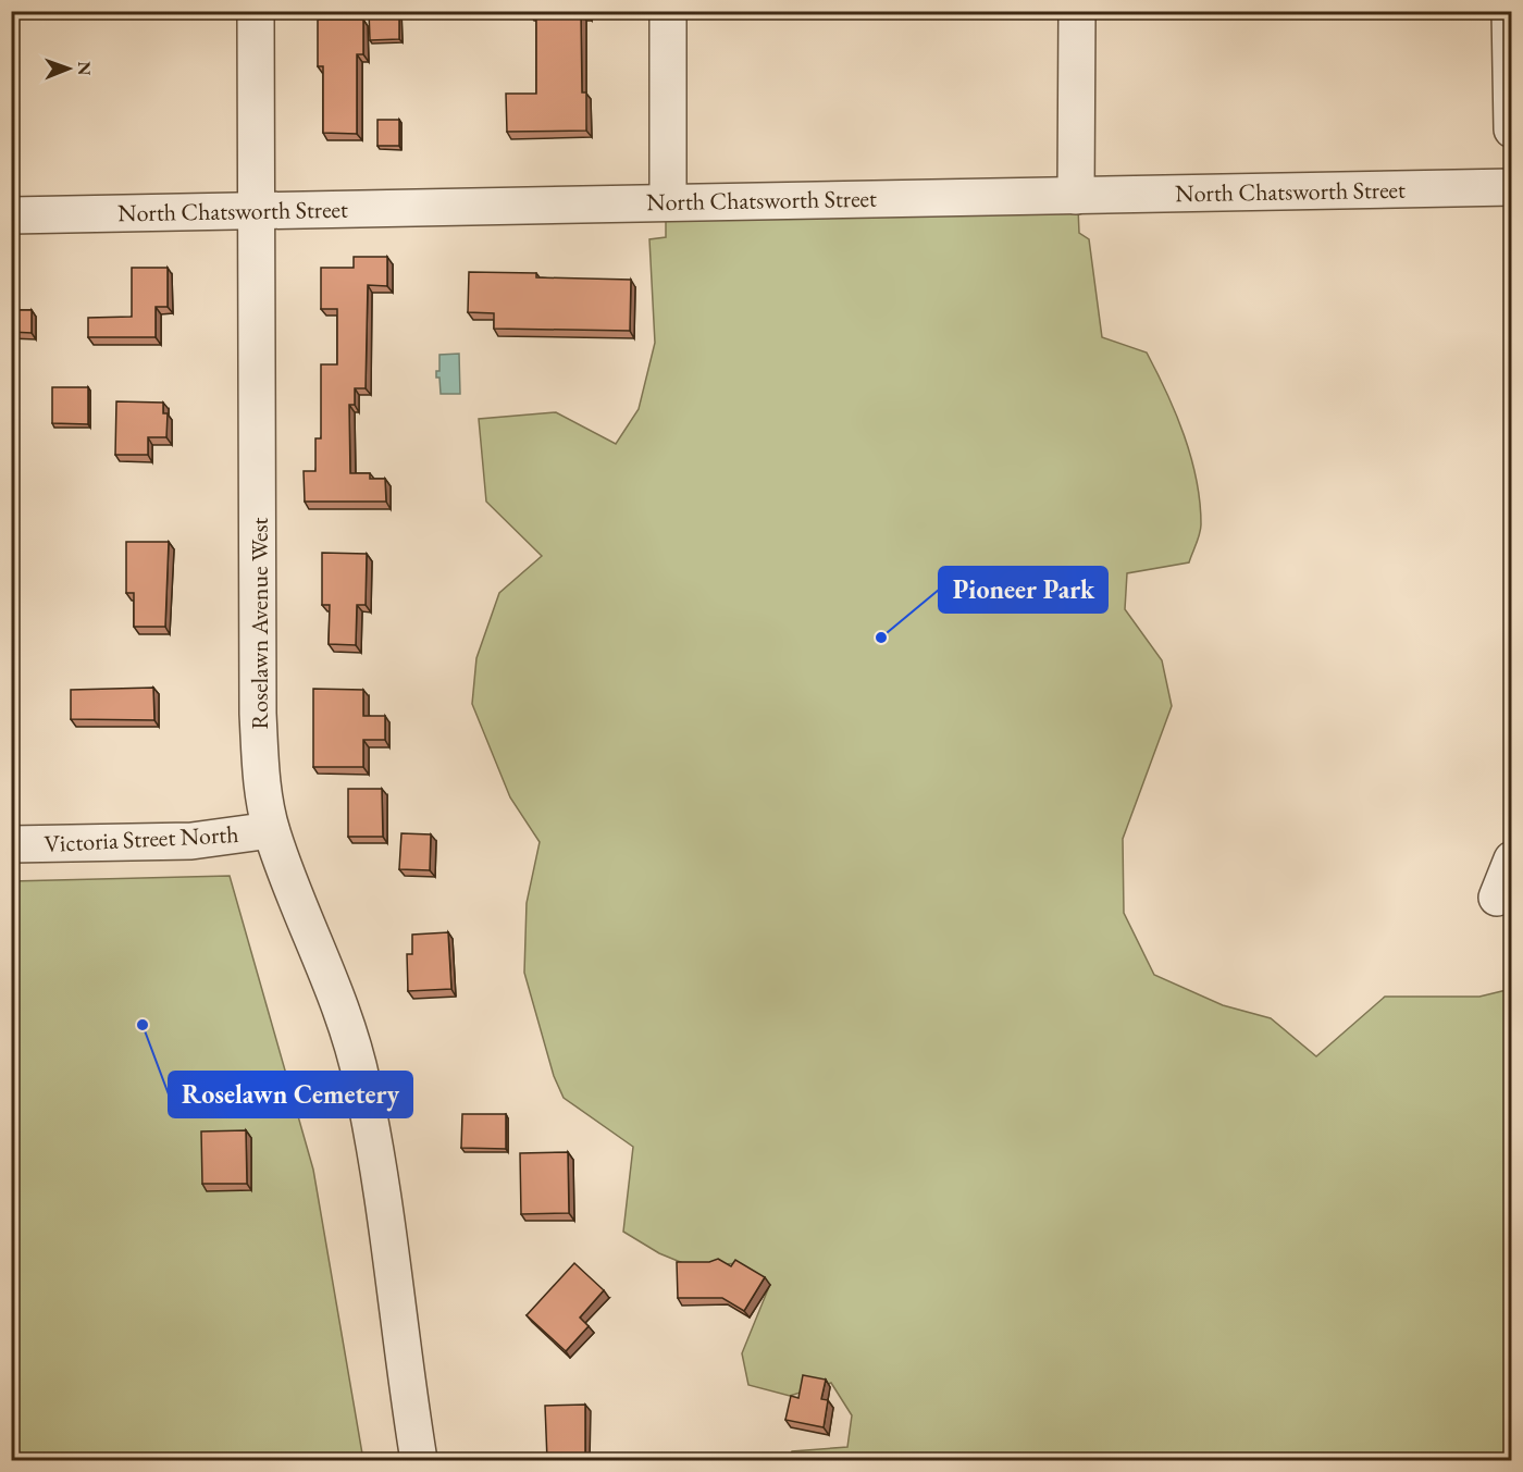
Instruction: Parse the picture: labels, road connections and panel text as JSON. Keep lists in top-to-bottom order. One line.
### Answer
{"streets":{"street":["North Chatsworth Street","Roselawn Avenue West","Victoria Street North"]},"crossings":[["North Chatsworth Street","Roselawn Avenue West"],["Roselawn Avenue West","Victoria Street North"]],"places":["Pioneer Park","Roselawn Cemetery"],"north":"right"}
